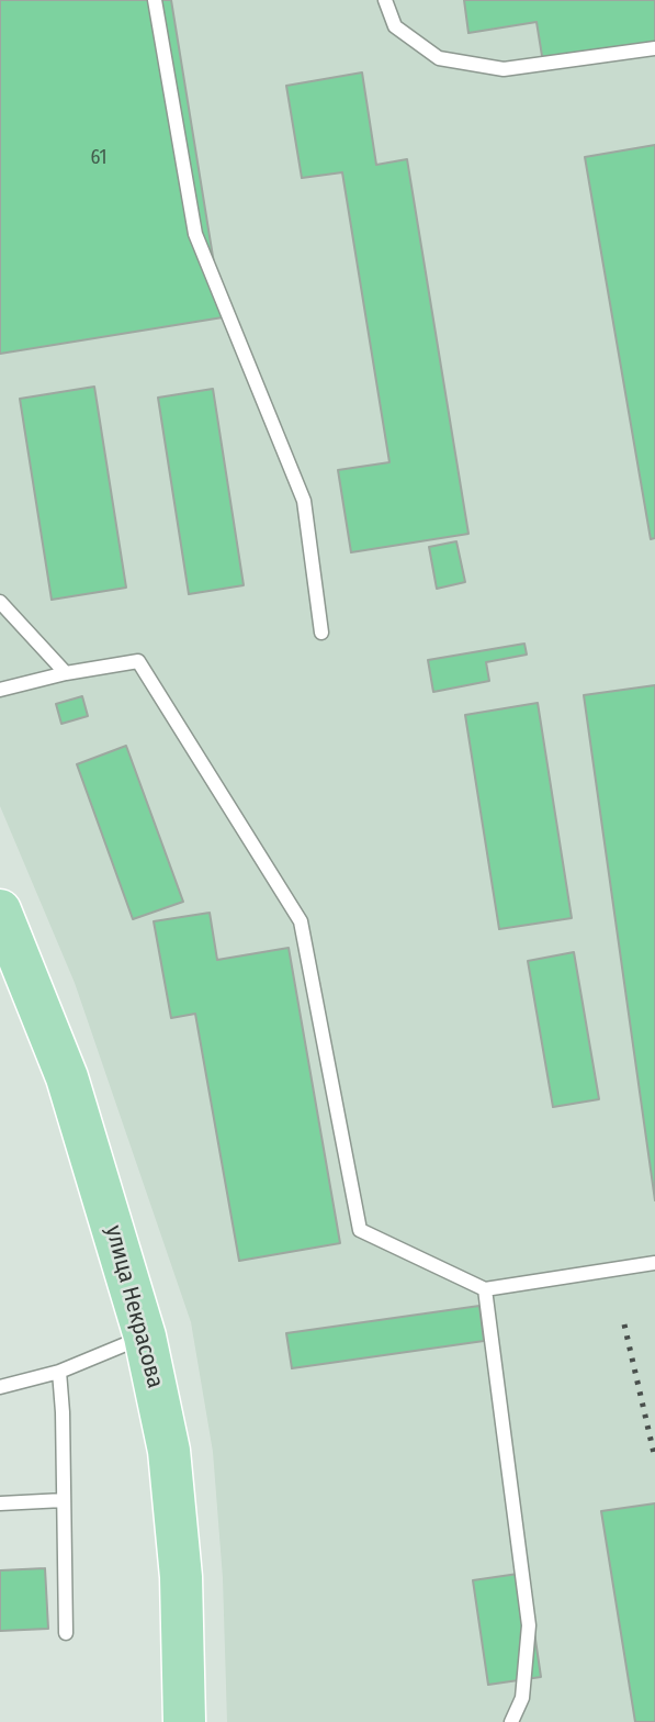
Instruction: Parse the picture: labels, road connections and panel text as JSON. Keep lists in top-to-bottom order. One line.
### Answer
{"streets":{"main road":["улица Некрасова"]},"house_numbers":["61"]}
